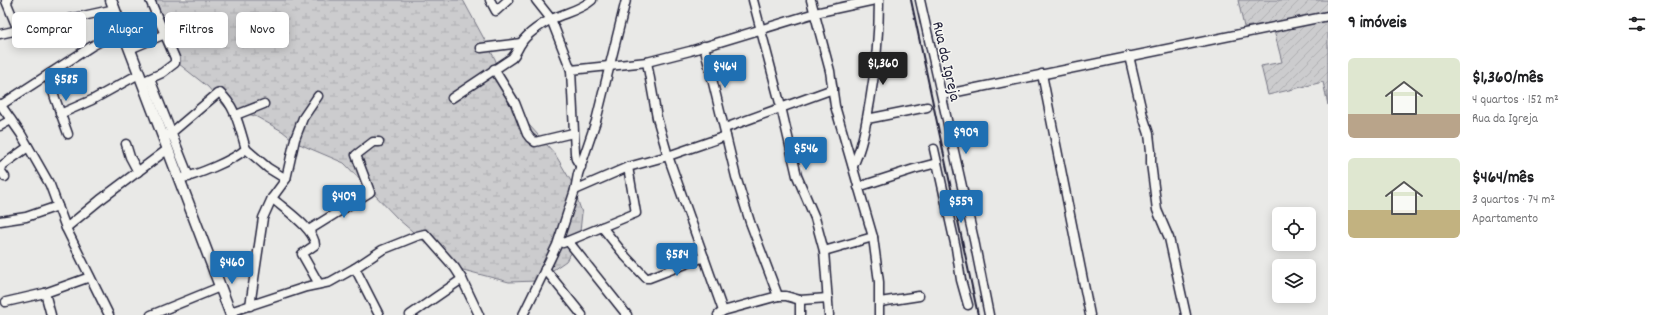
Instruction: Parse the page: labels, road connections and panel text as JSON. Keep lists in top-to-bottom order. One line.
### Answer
{"streets":{"street":["Rua da Igreja"]},"page":{"heading":"9 imóveis","chip":["Comprar","Alugar","Filtros","Novo"],"list":[{"name":"$1,360/mês","note":"4 quartos · 152 m² · Rua da Igreja"},{"name":"$464/mês","note":"3 quartos · 74 m² · Apartamento"}],"price":["$1,360","$464","$585","$909","$546","$409","$559","$584","$460"]}}
